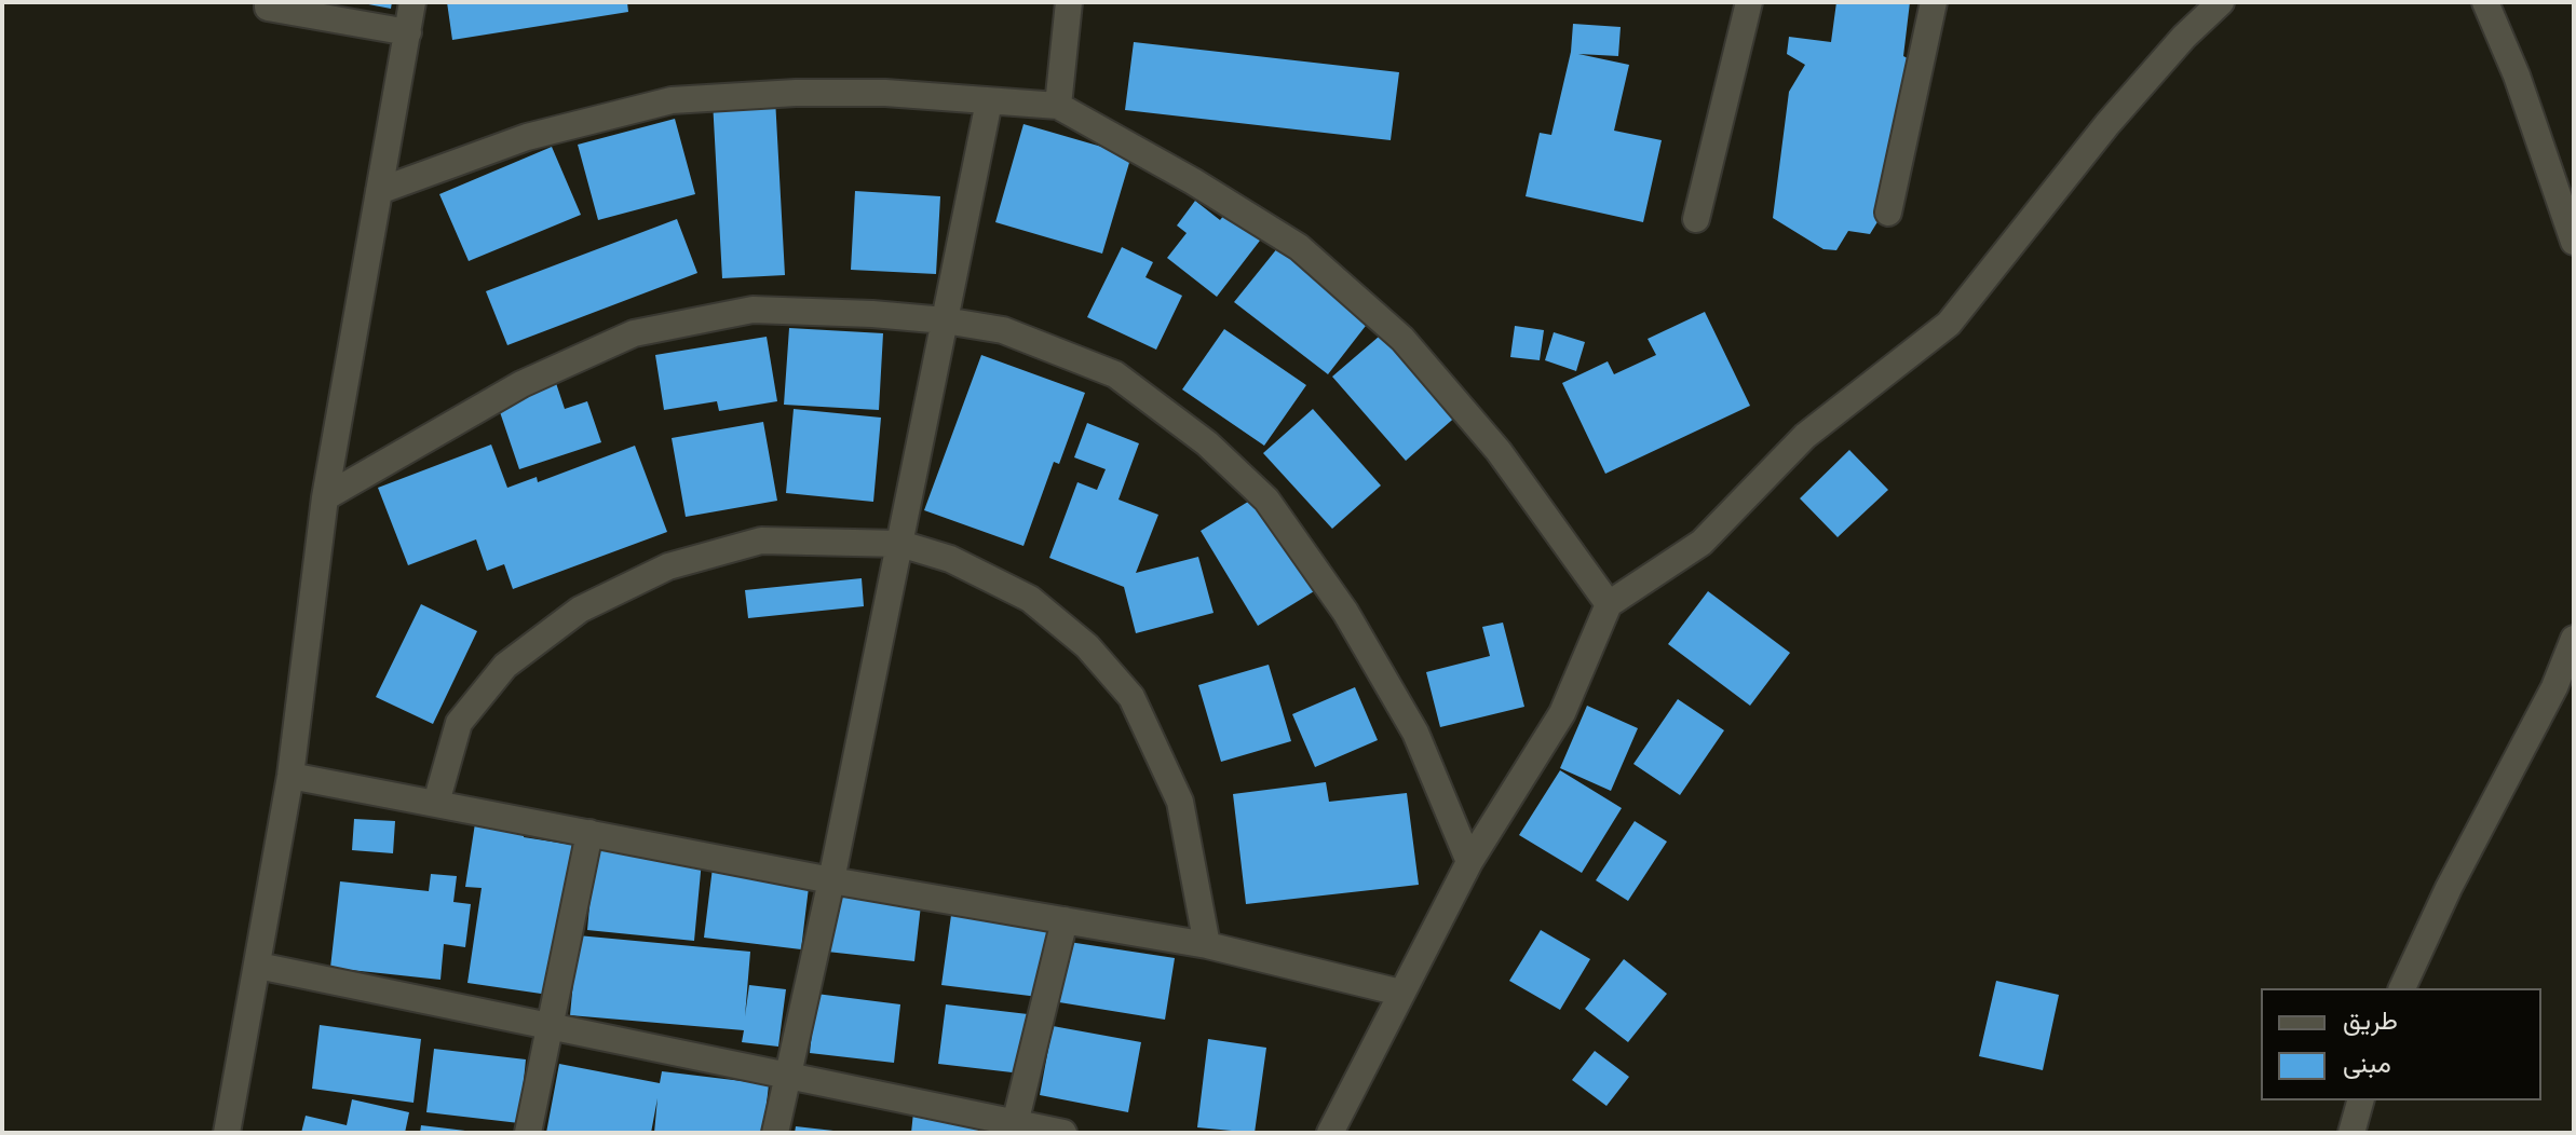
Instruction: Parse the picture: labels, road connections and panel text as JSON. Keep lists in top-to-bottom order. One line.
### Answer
{"legend":["طريق","مبنى"]}
